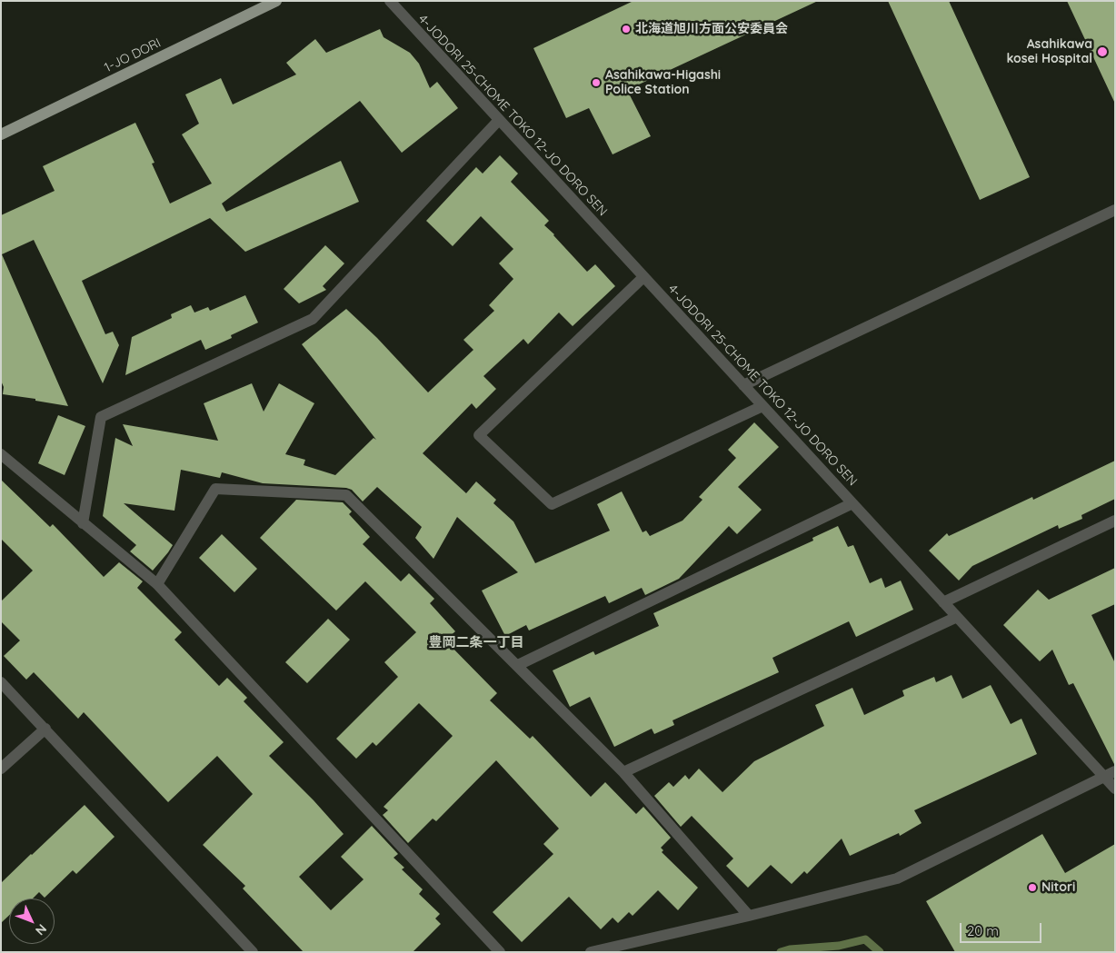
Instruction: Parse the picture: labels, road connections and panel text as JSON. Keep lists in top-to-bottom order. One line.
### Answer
{"streets":{"main road":["1-JO DORI"],"street":["4-JODORI 25-CHOME TOKO 12-JO DORO SEN"]},"districts":["豊岡二条一丁目"],"places":["北海道旭川方面公安委員会","Asahikawa kosei Hospital","Asahikawa-Higashi Police Station","Nitori"],"scale_bar":"20 m","north":"bottom right"}
